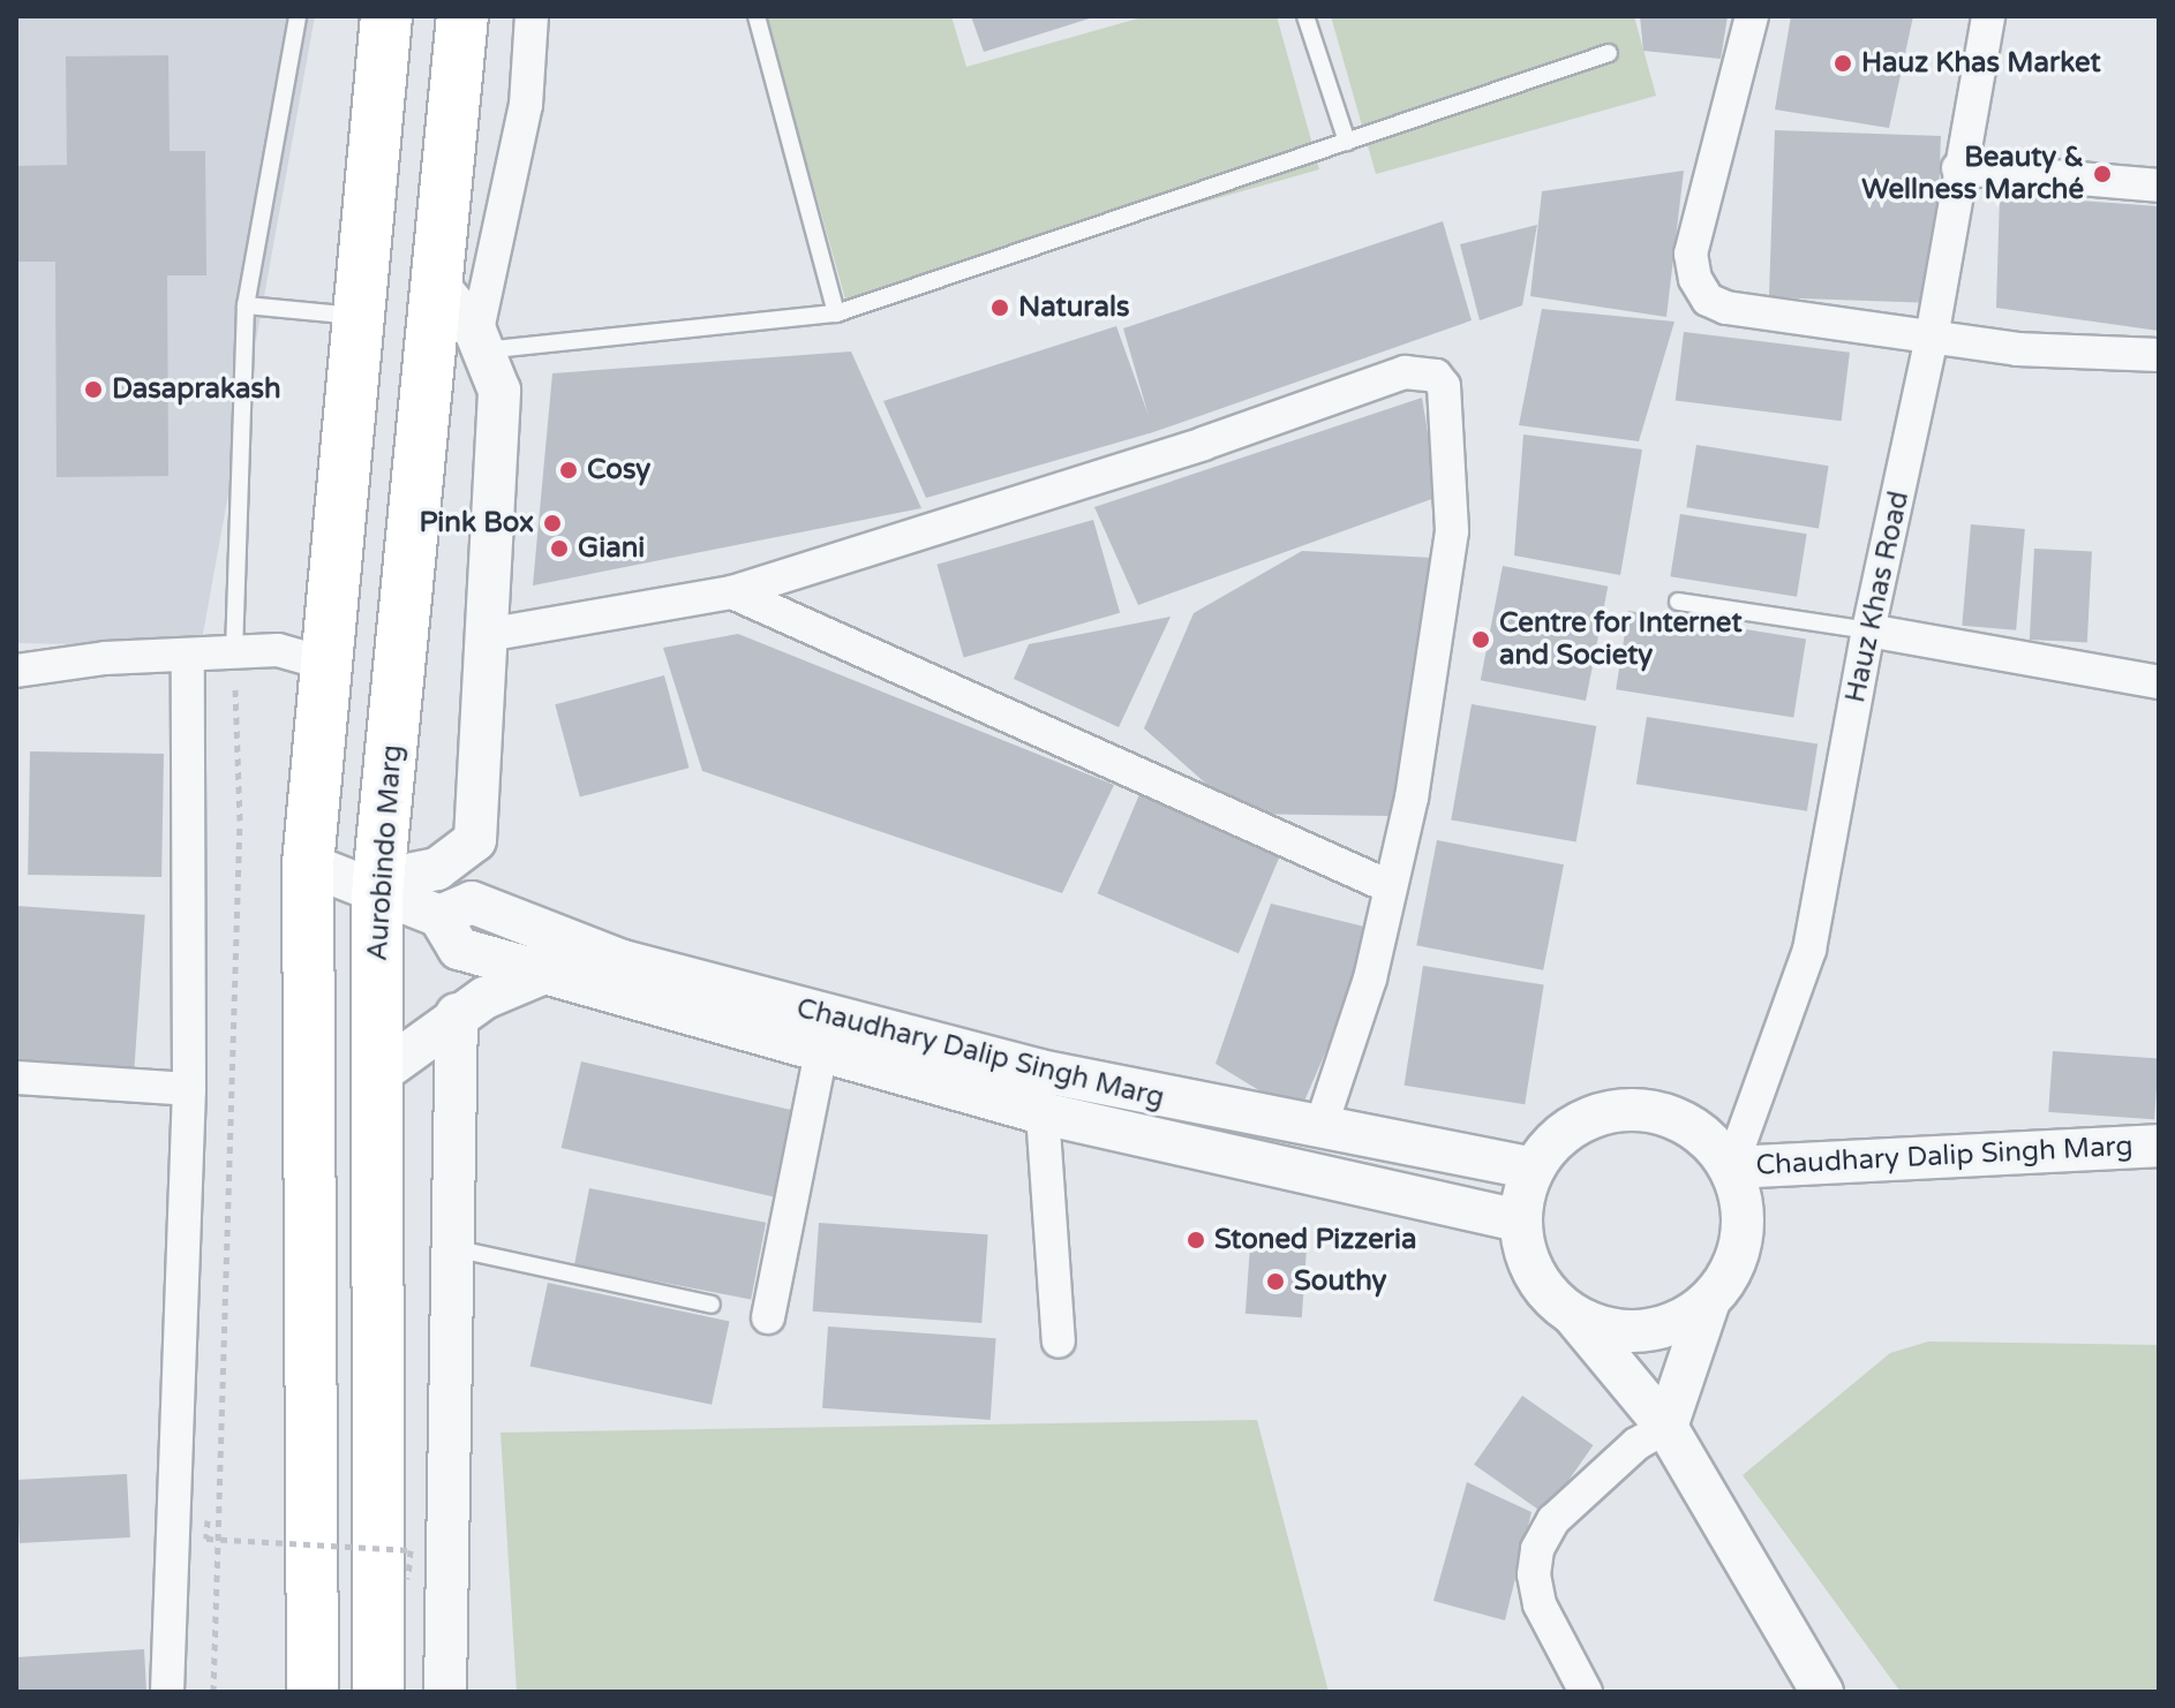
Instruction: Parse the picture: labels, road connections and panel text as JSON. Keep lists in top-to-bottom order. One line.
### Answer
{"streets":{"highway":["Aurobindo Marg"],"street":["Hauz Khas Road","Chaudhary Dalip Singh Marg"]},"crossings":[["Hauz Khas Road","Chaudhary Dalip Singh Marg"]],"places":["Hauz Khas Market","Beauty & Wellness Marché","Naturals","Dasaprakash","Cosy","Pink Box","Giani","Centre for Internet and Society","Stoned Pizzeria","Southy"]}
